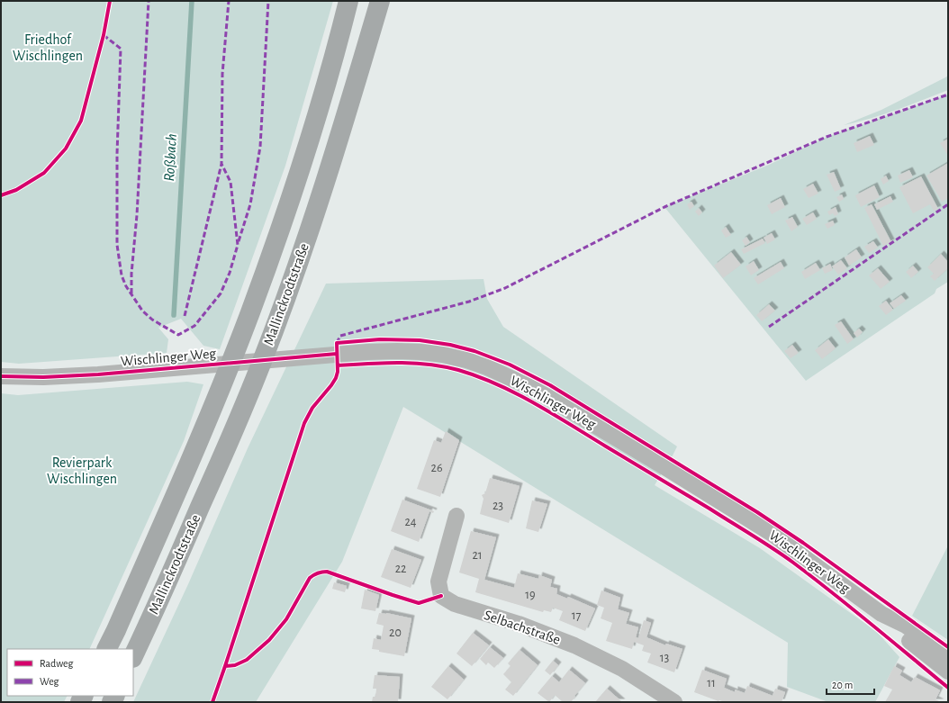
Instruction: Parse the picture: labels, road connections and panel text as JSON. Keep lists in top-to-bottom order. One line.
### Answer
{"streets":{"highway":["Mallinckrodtstraße"],"street":["Wischlinger Weg","Selbachstraße"]},"water":["Roßbach"],"parks":["Friedhof Wischlingen","Revierpark Wischlingen"],"house_numbers":["26","23","24","21","22","19","17","20","13","11"],"legend":["Radweg","Weg"],"scale_bar":"20 m"}
